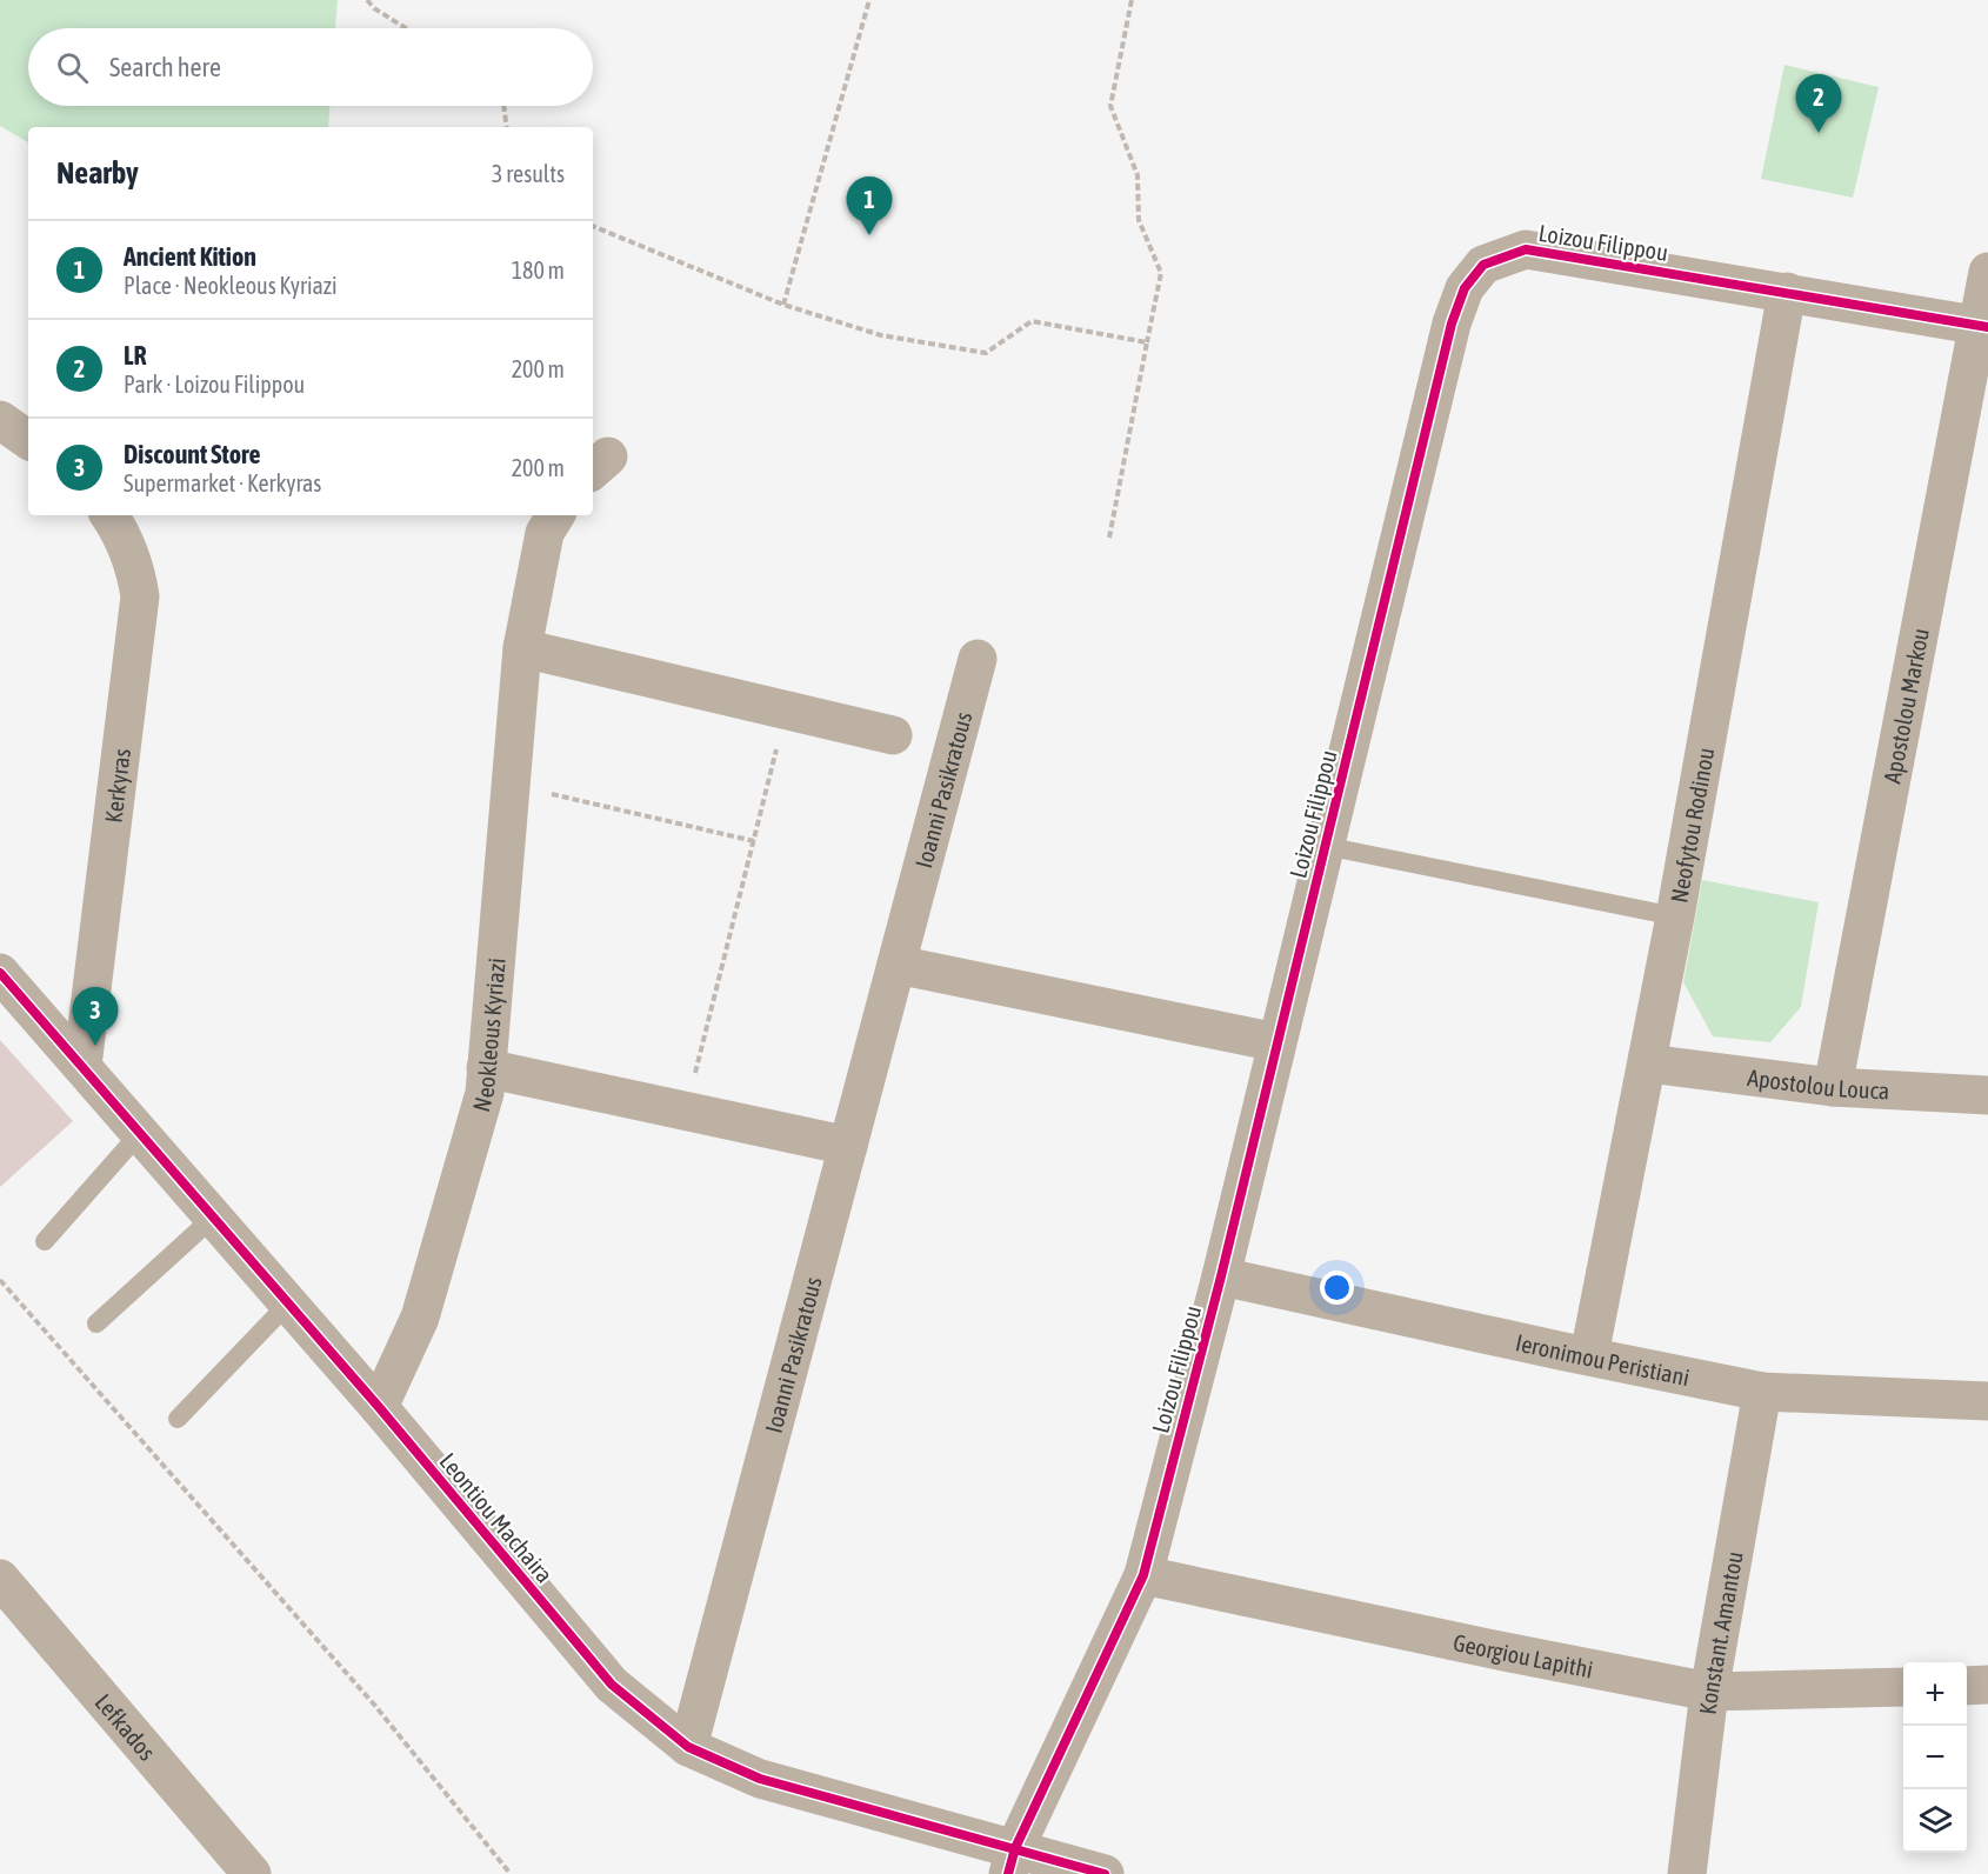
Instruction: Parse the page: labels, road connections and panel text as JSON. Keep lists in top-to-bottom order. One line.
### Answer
{"streets":{"street":["Loizou Filippou","Apostolou Markou","Kerkyras","Ioanni Pasikratous","Neofytou Rodinou","Neokleous Kyriazi","Apostolou Louca","Ieronimou Peristiani","Leontiou Machaira","Konstant. Amantou","Georgiou Lapithi","Lefkados"]},"crossings":[["Loizou Filippou","Apostolou Markou"],["Loizou Filippou","Neofytou Rodinou"],["Loizou Filippou","Ieronimou Peristiani"],["Loizou Filippou","Leontiou Machaira"],["Loizou Filippou","Georgiou Lapithi"],["Apostolou Markou","Apostolou Louca"],["Kerkyras","Leontiou Machaira"],["Ioanni Pasikratous","Leontiou Machaira"],["Neofytou Rodinou","Apostolou Louca"],["Neofytou Rodinou","Ieronimou Peristiani"],["Neokleous Kyriazi","Leontiou Machaira"],["Ieronimou Peristiani","Konstant. Amantou"],["Konstant. Amantou","Georgiou Lapithi"]],"page":{"search":"Search here","pins":["2","1","3"],"heading":["Nearby","3 results"],"list":[{"mark":"1","name":"Ancient Kition","note":"Place · Neokleous Kyriazi","value":"180 m"},{"mark":"2","name":"LR","note":"Park · Loizou Filippou","value":"200 m"},{"mark":"3","name":"Discount Store","note":"Supermarket · Kerkyras","value":"200 m"}],"map_buttons":["+","−"]}}
